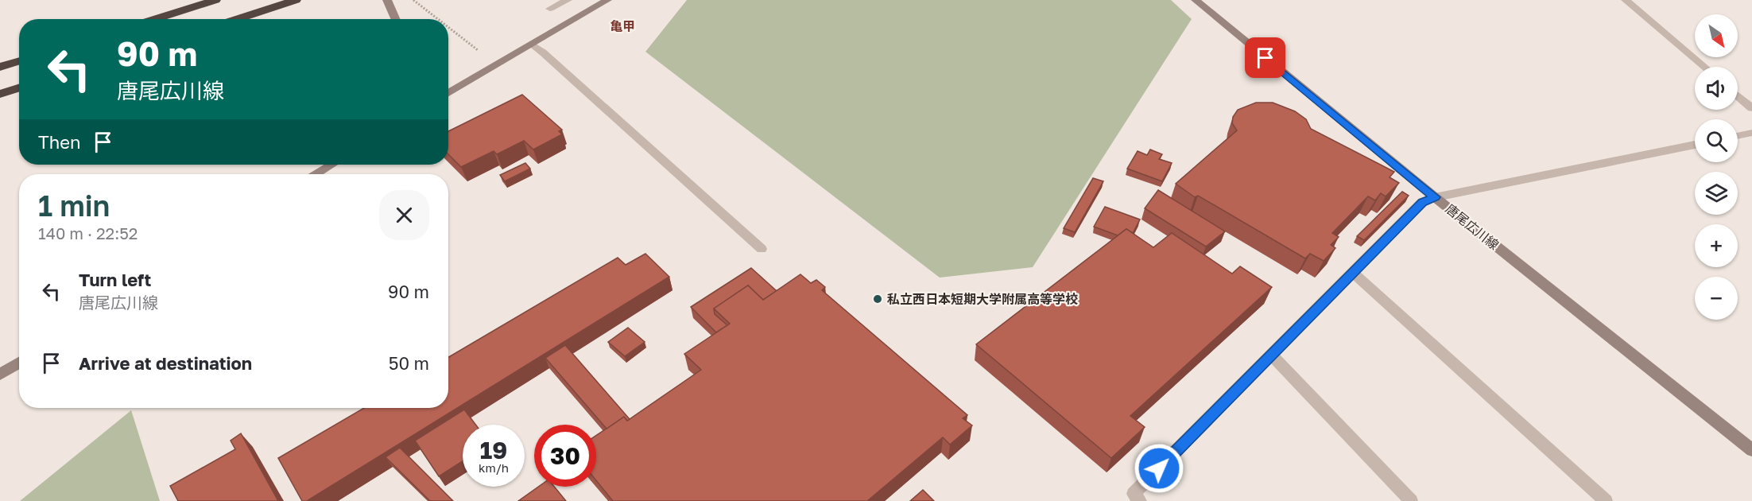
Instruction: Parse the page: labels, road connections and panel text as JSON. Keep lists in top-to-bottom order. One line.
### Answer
{"streets":{"main road":["唐尾広川線"]},"districts":["亀甲"],"places":["私立西日本短期大学附属高等学校"],"north":"bottom right","page":{"map_buttons":["+","−"],"turn":["90 m","唐尾広川線"],"then":"Then","heading":["1 min","140 m · 22:52"],"list":[{"name":"Turn left","note":"唐尾広川線","value":"90 m"},{"name":"Arrive at destination","value":"50 m"}],"speed":"19 km/h","limit":"30"}}
